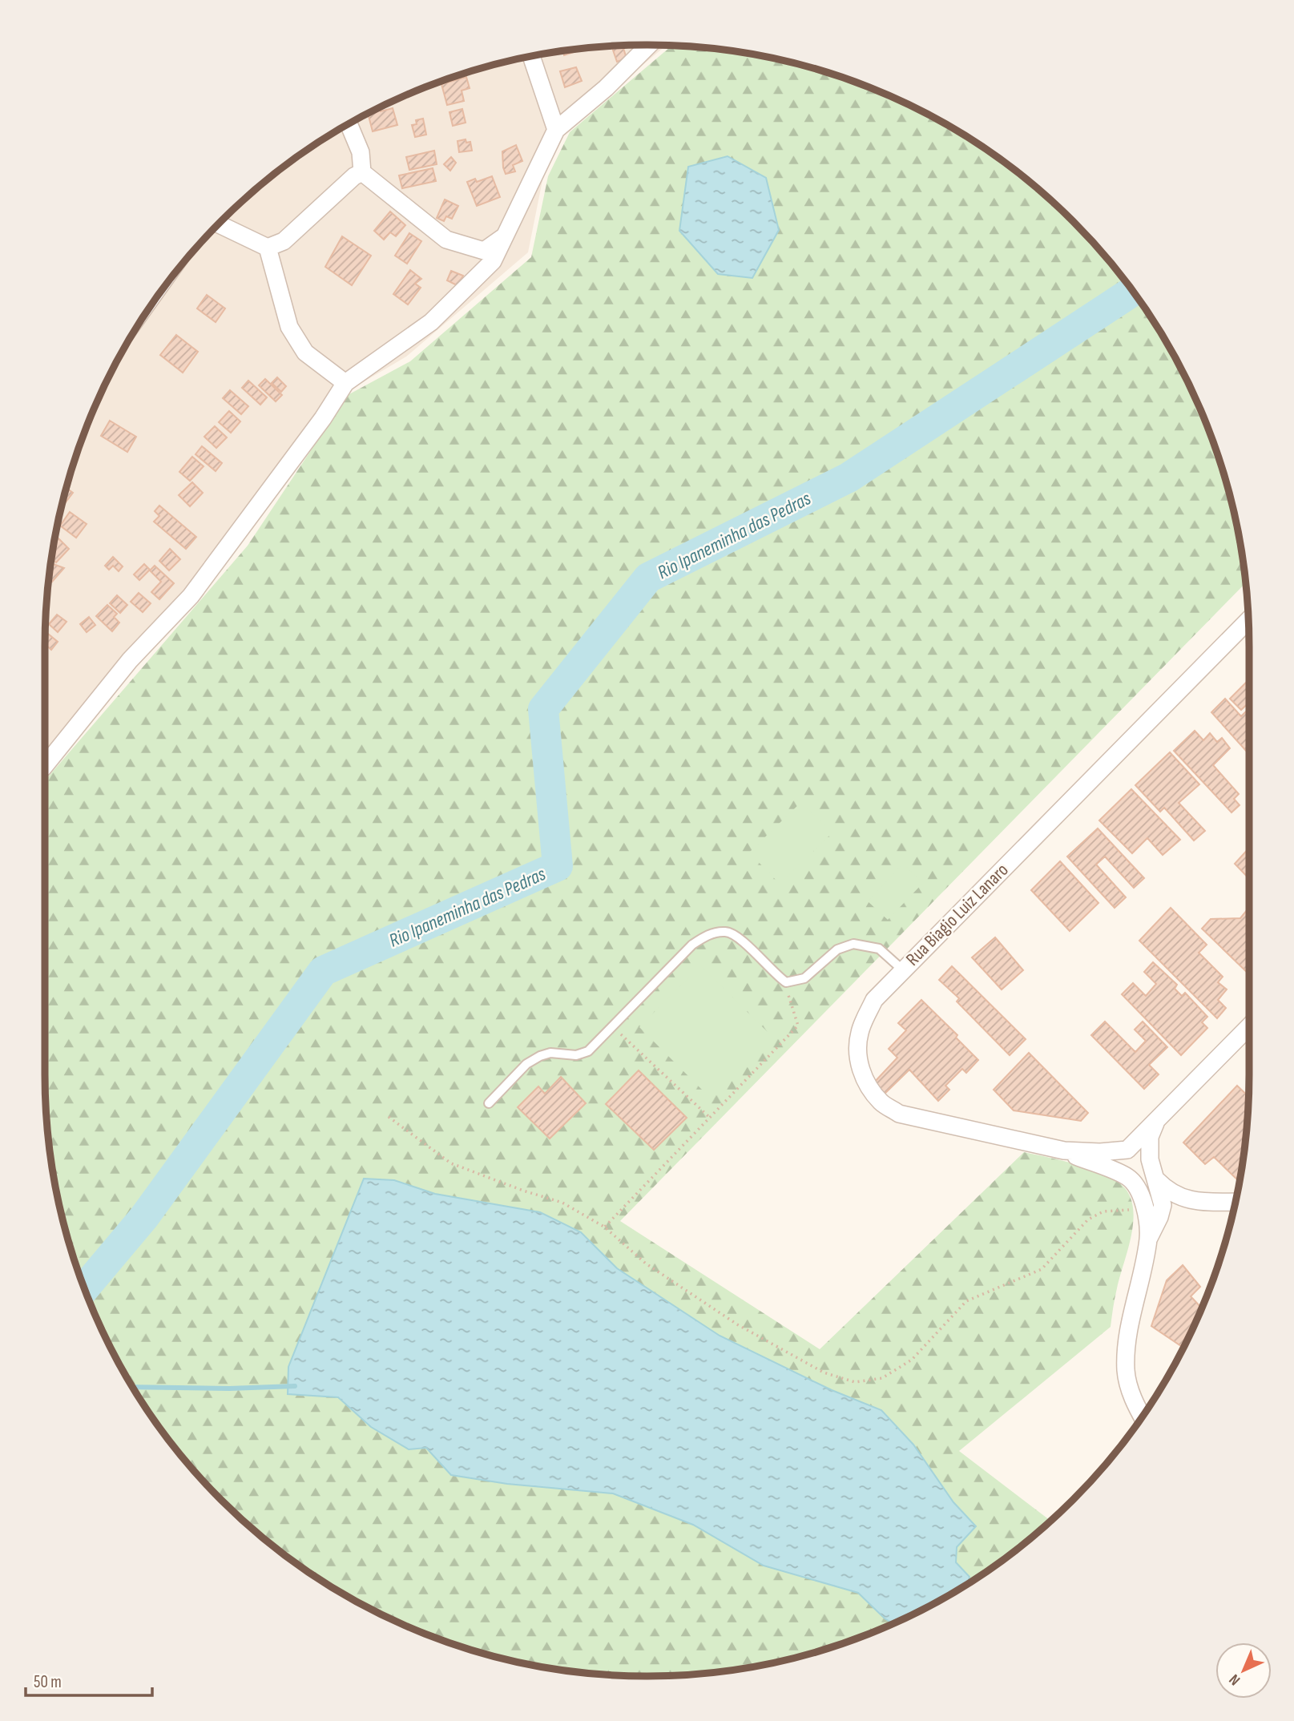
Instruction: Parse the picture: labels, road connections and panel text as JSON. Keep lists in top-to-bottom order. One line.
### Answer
{"streets":{"street":["Rua Biagio Luiz Lanaro"]},"water":["Rio Ipaneminha das Pedras"],"scale_bar":"50 m","north":"bottom left"}
